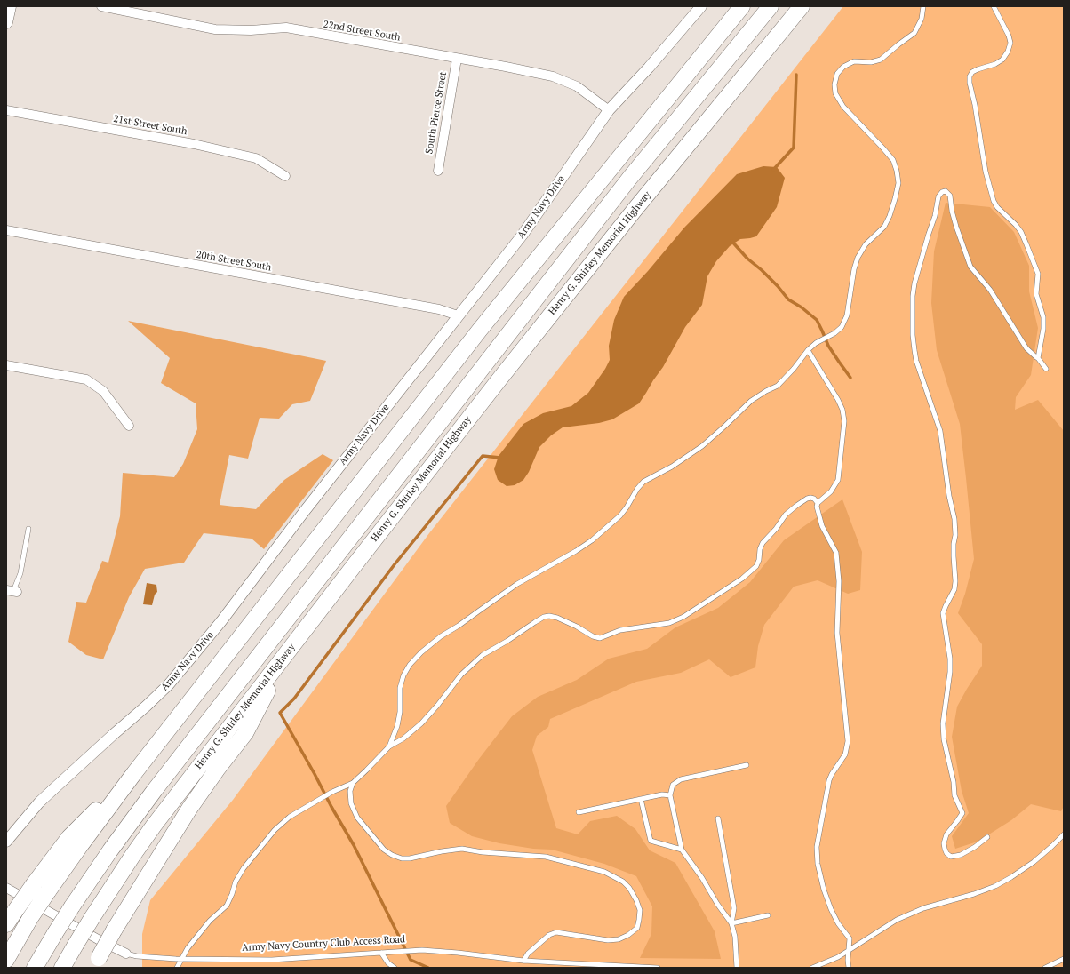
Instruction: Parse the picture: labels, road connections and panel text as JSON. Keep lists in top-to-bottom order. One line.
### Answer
{"streets":{"highway":["Henry G. Shirley Memorial Highway"],"street":["22nd Street South","South Pierce Street","21st Street South","Army Navy Drive","20th Street South","Army Navy Country Club Access Road"]},"crossings":[["22nd Street South","South Pierce Street"],["22nd Street South","Army Navy Drive"],["Army Navy Drive","20th Street South"]]}
